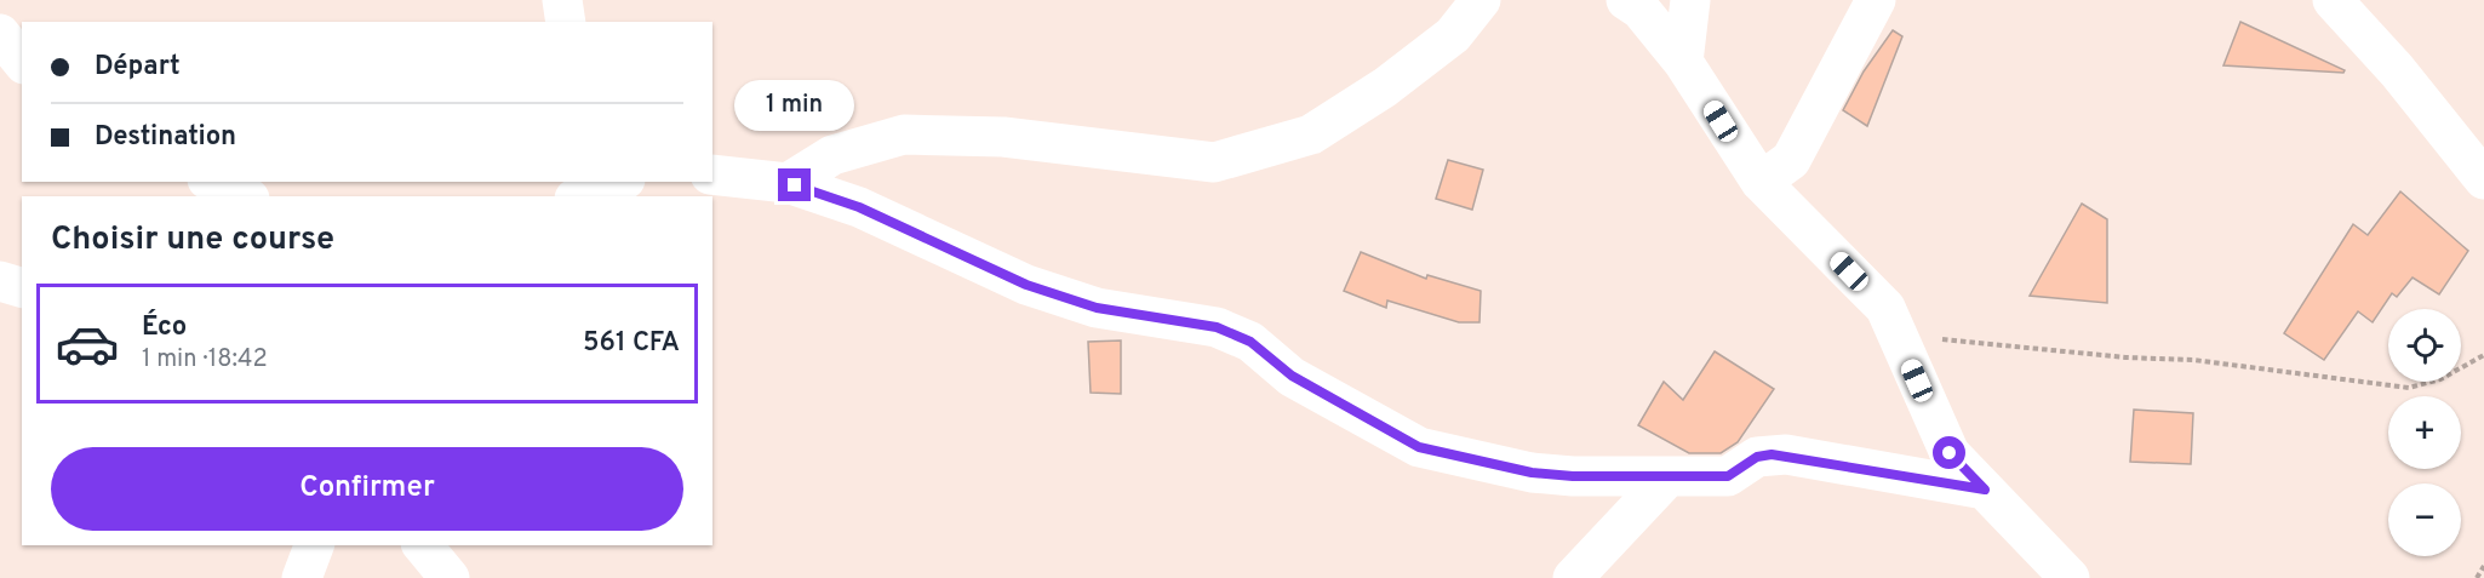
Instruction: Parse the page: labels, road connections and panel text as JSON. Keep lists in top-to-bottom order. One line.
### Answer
{"page":{"banner":["Départ","Destination"],"bubble":"1 min","heading":"Choisir une course","list":[{"name":"Éco","note":"1 min · 18:42","value":"561 CFA"}],"map_buttons":["+","−"],"buttons":"Confirmer"}}
